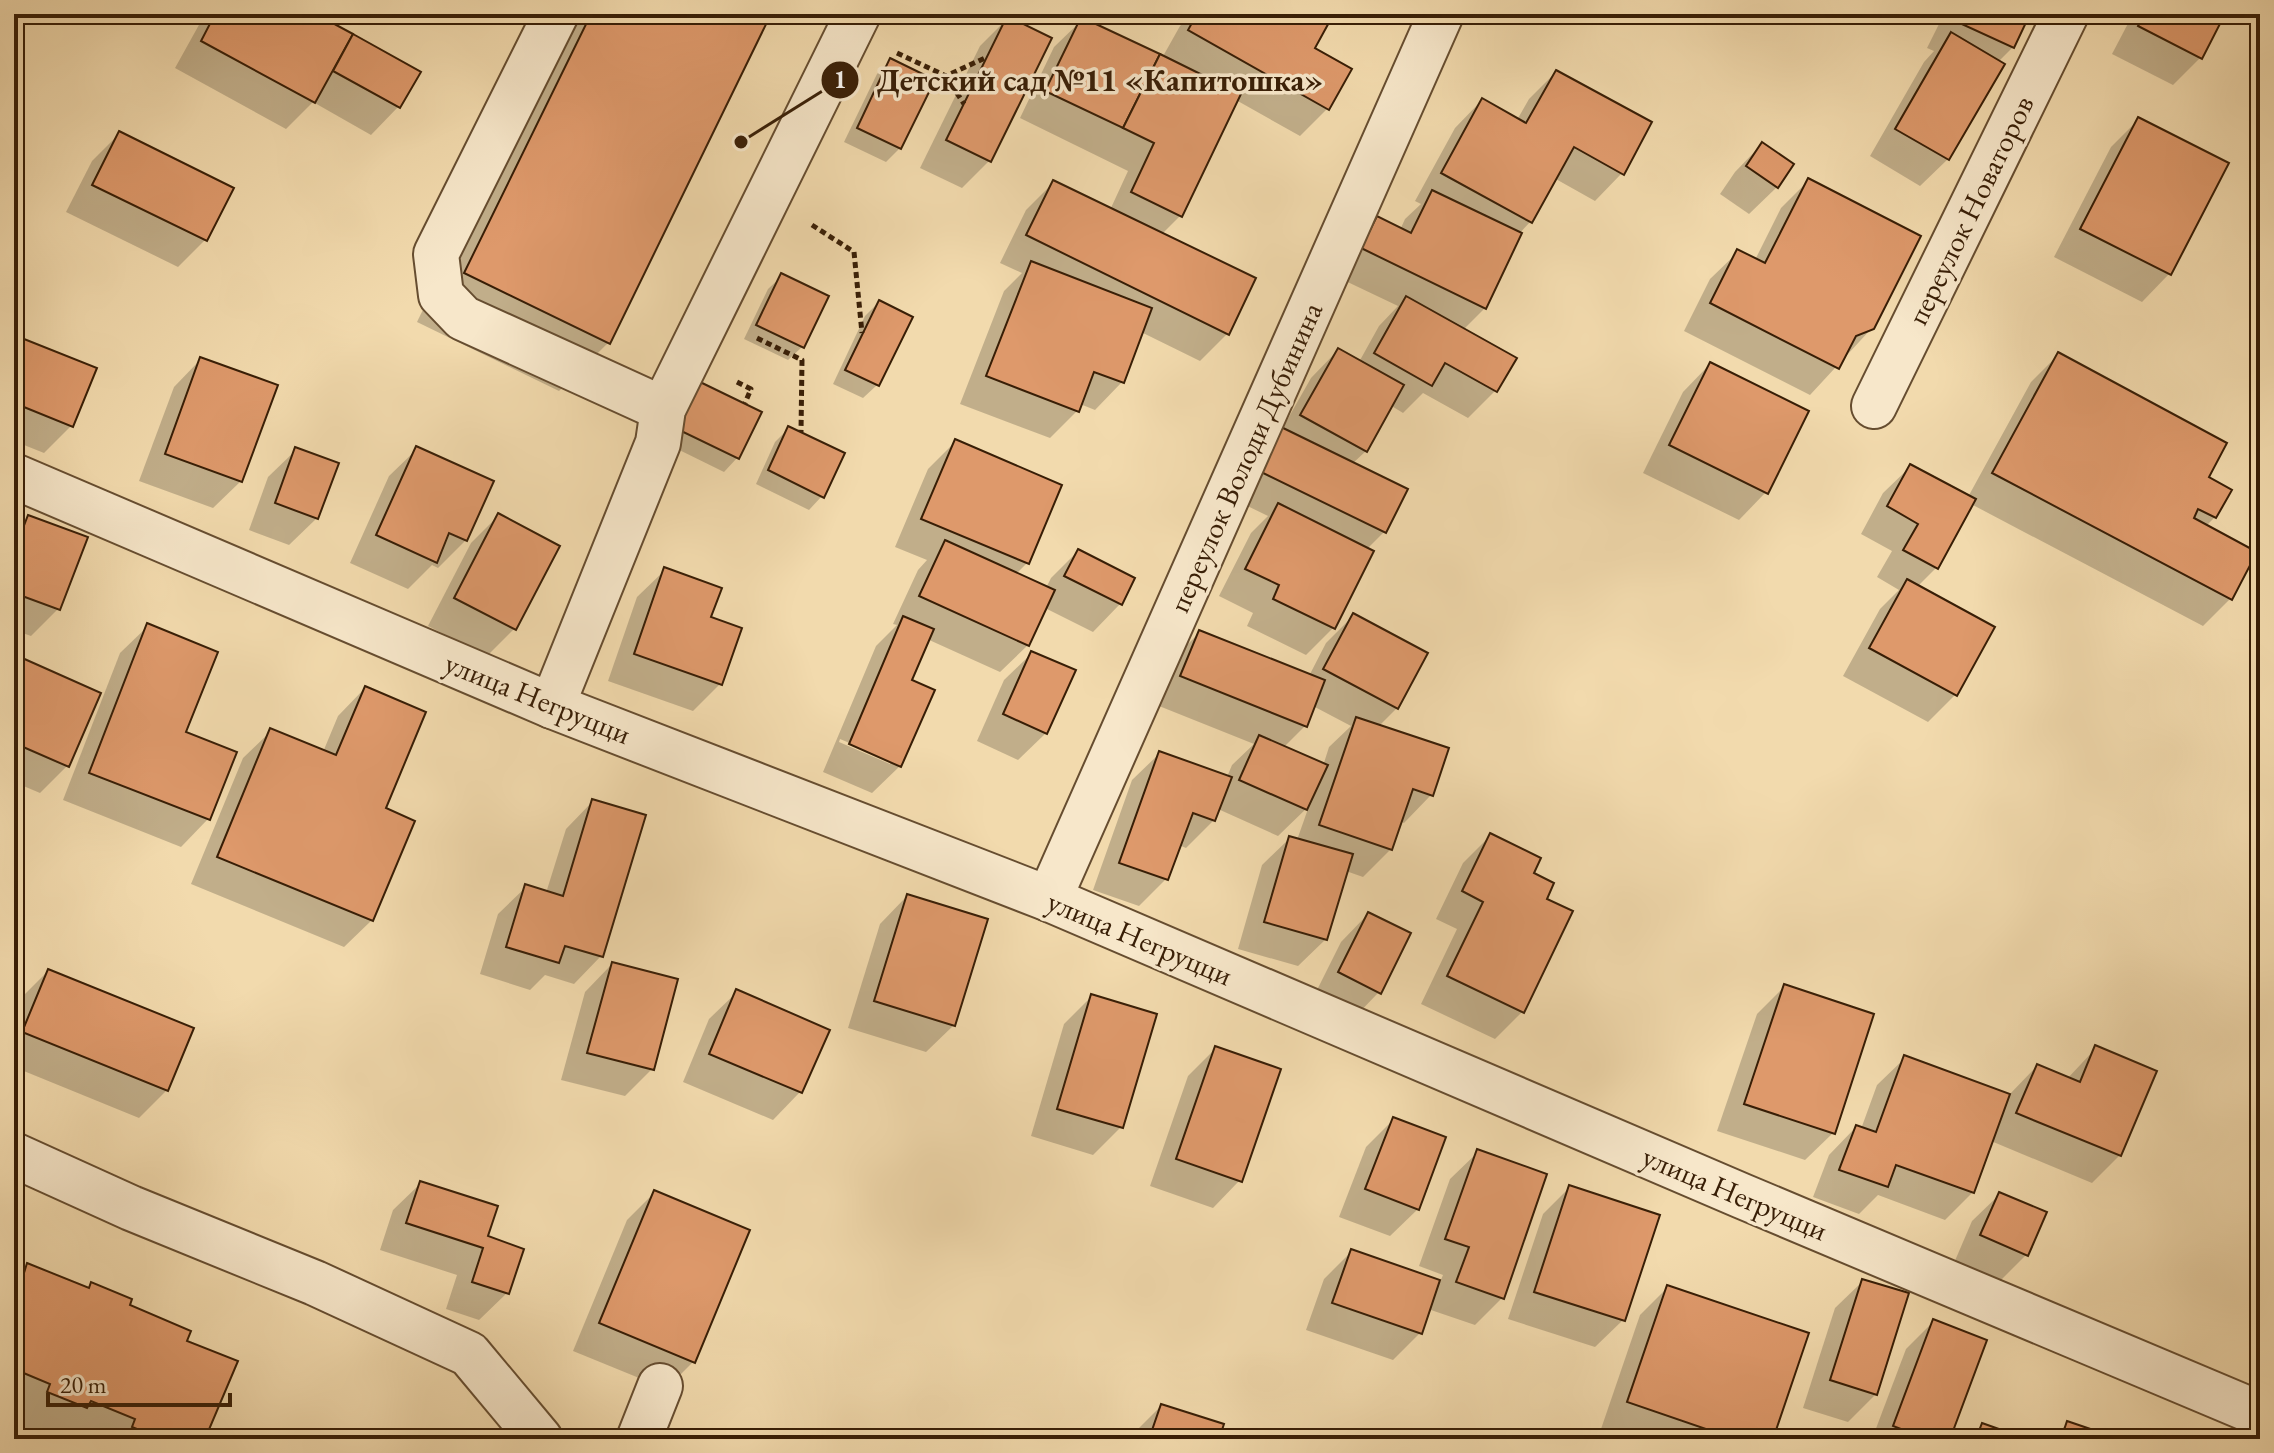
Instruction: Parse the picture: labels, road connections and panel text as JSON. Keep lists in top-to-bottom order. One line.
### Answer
{"streets":{"street":["переулок Новаторов","переулок Володи Дубинина","улица Негруцци"]},"crossings":[["переулок Володи Дубинина","улица Негруцци"]],"places":["Детский сад №11 «Капитошка»"],"scale_bar":"20 m"}
